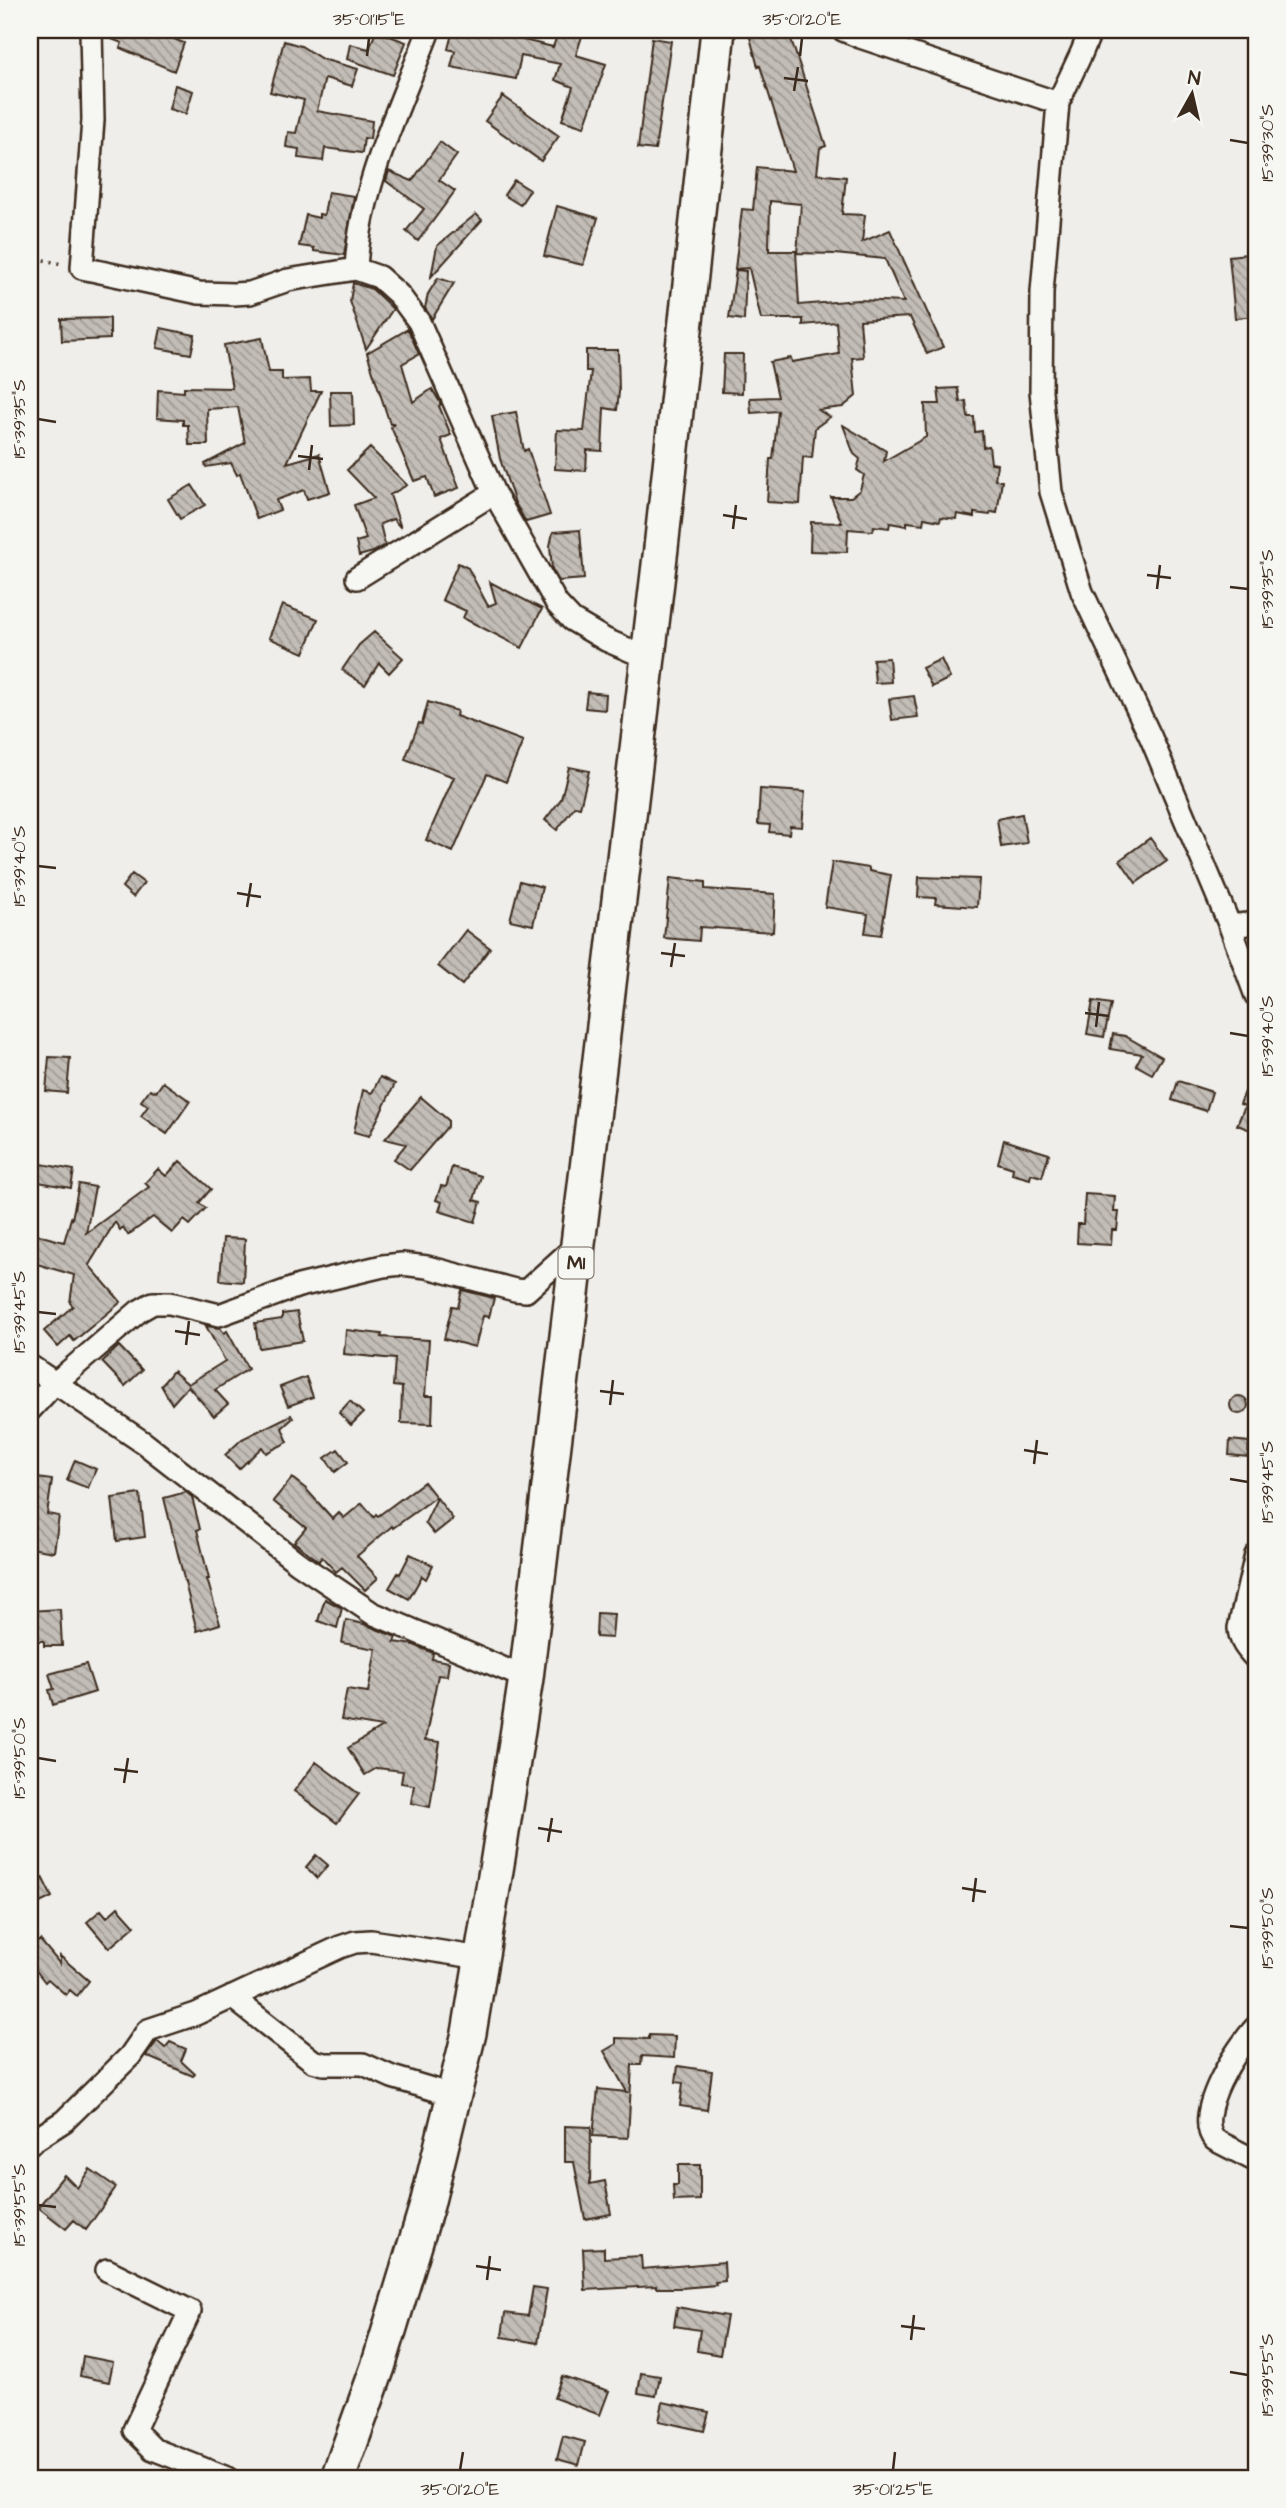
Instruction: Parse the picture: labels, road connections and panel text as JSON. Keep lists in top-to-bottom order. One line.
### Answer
{"streets":{"highway":["M1"]},"north":"top","coordinates":["35°01'15\"E","35°01'20\"E","15°39'30\"S","15°39'35\"S","15°39'40\"S","15°39'45\"S","15°39'50\"S","15°39'55\"S","35°01'25\"E"]}
